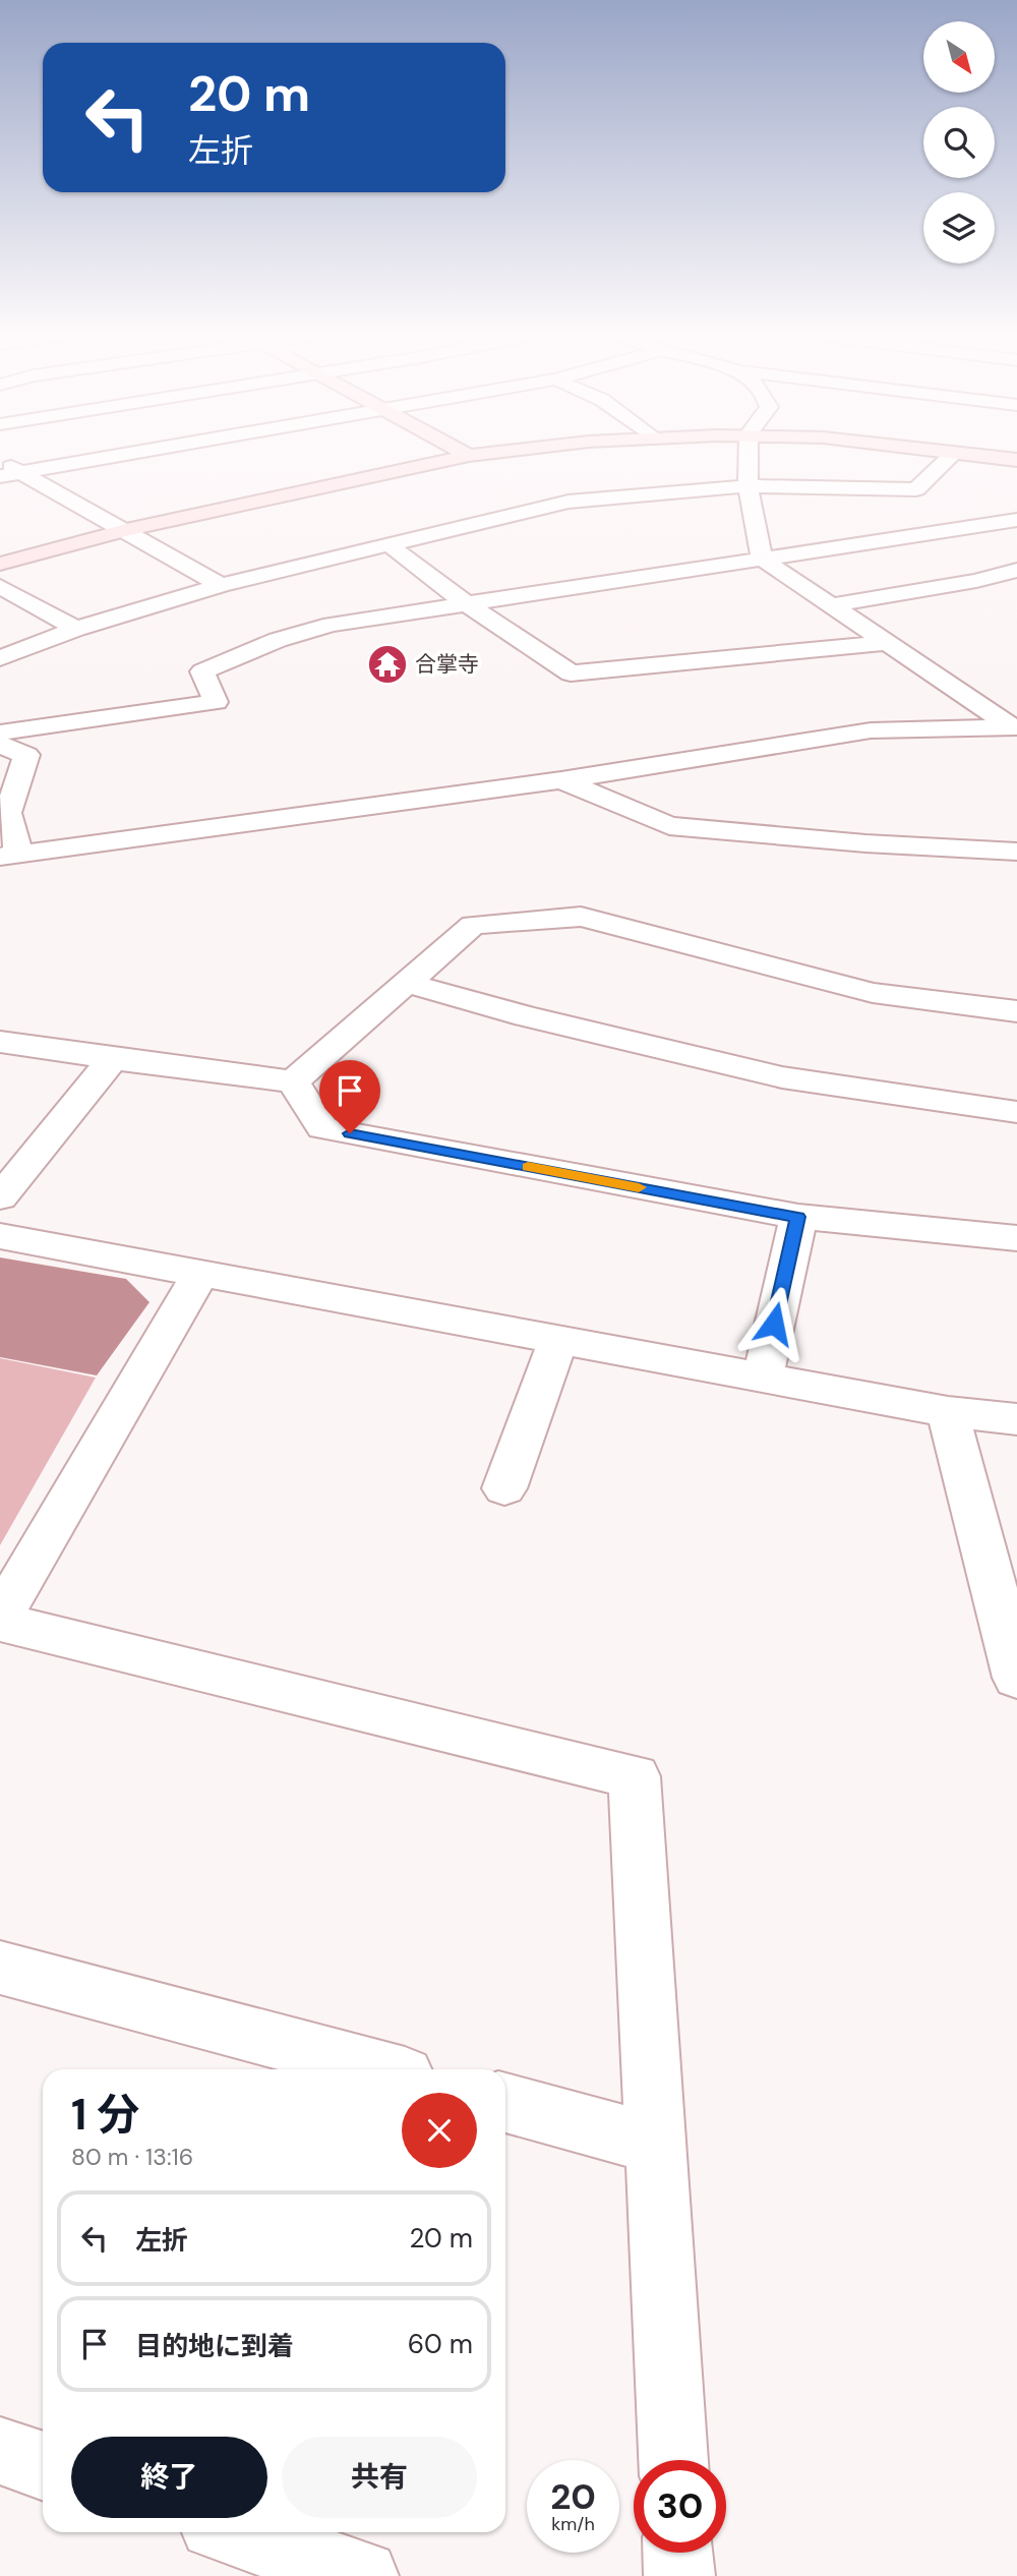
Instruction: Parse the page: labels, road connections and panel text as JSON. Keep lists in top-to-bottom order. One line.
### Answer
{"places":{"temple":["合掌寺"]},"north":"bottom right","page":{"turn":["20 m","左折"],"heading":["1 分","80 m · 13:16"],"list":[{"name":"左折","value":"20 m"},{"name":"目的地に到着","value":"60 m"}],"buttons":["終了","共有"],"speed":"20 km/h","limit":"30"}}
